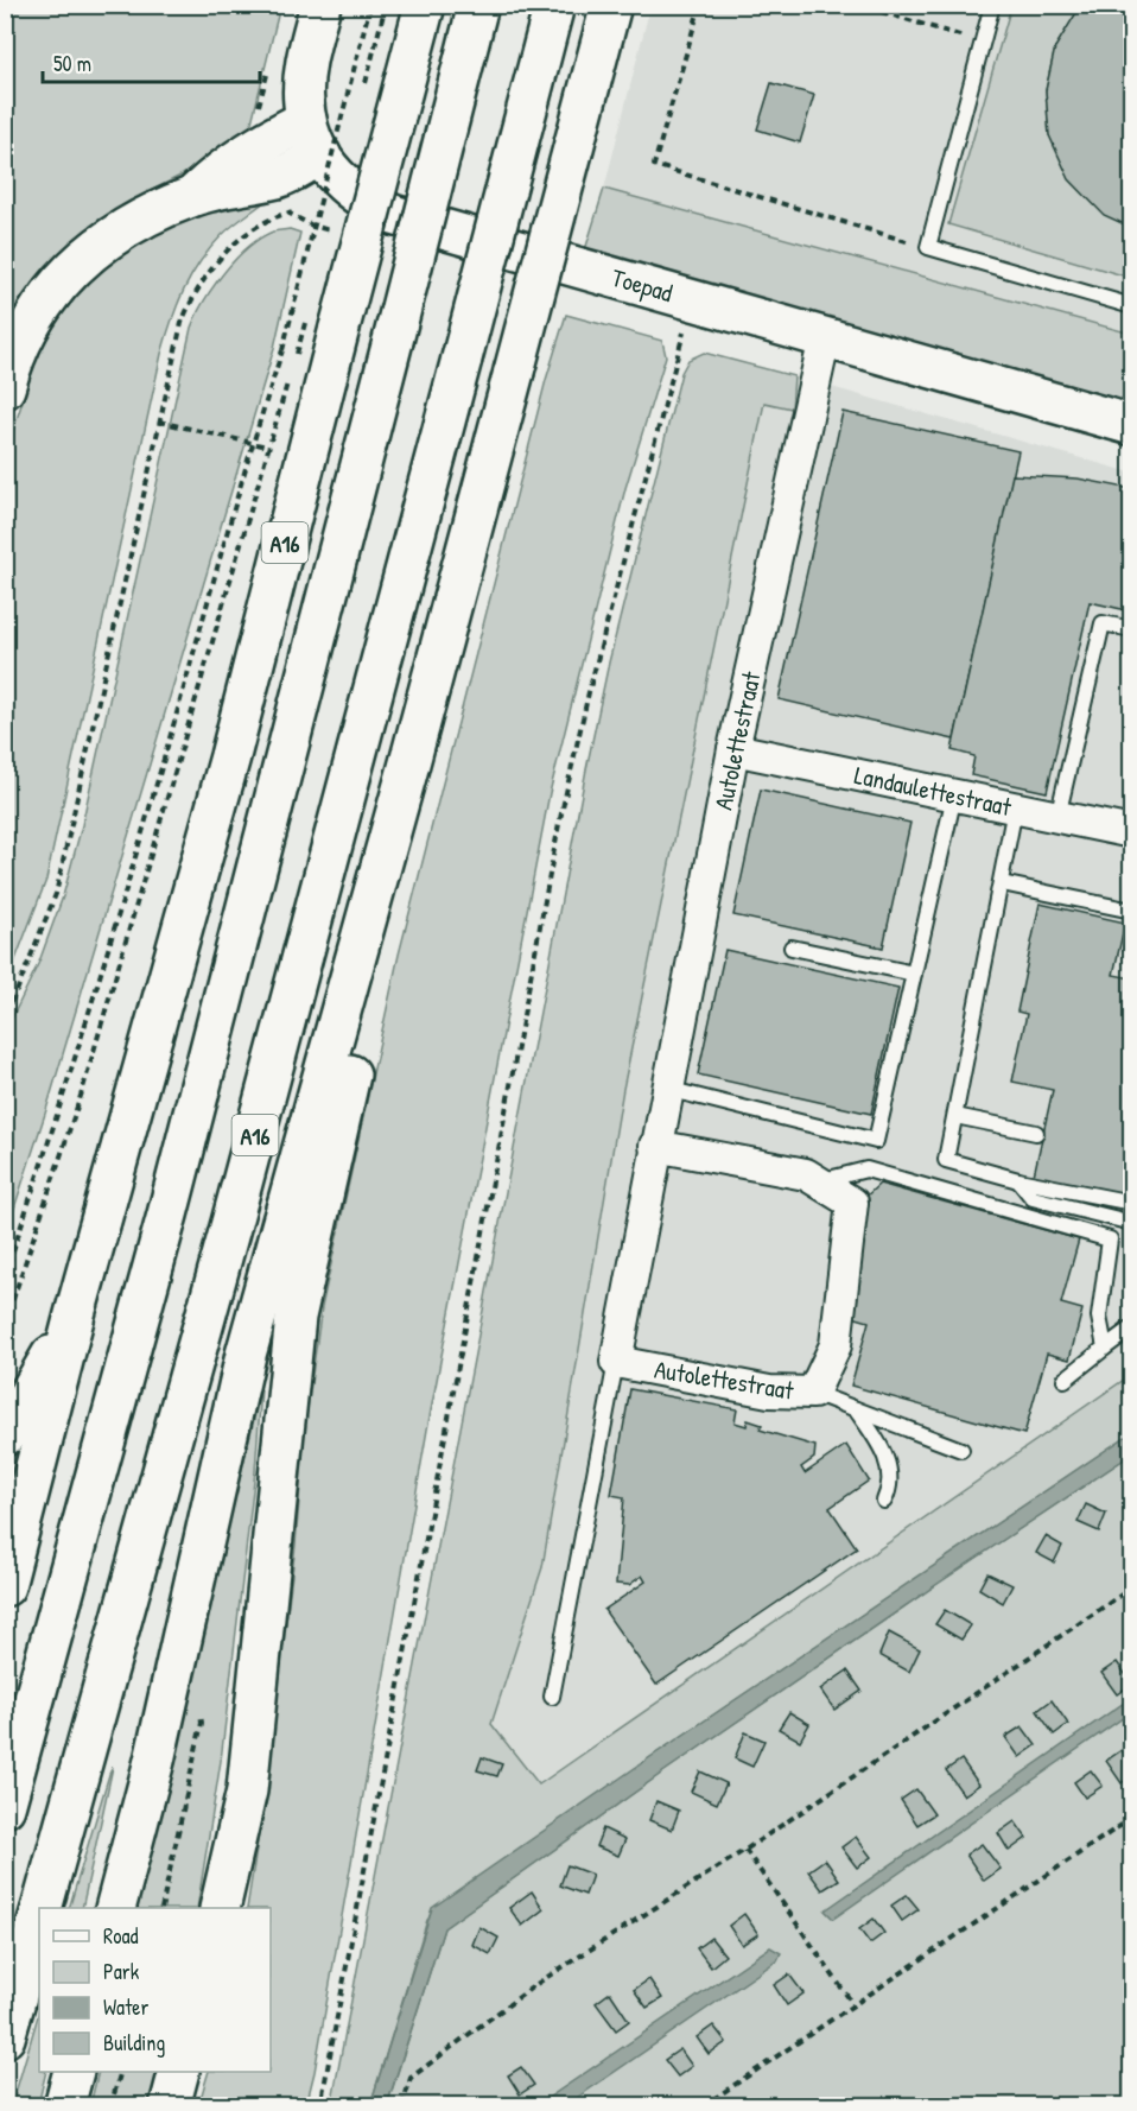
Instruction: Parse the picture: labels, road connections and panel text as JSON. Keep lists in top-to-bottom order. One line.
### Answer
{"streets":{"main road":["Toepad","A16"],"street":["Autolettestraat","Landaulettestraat"]},"crossings":[["Toepad","Autolettestraat"],["Autolettestraat","Landaulettestraat"]],"legend":["Road","Park","Water","Building"],"scale_bar":"50 m"}
